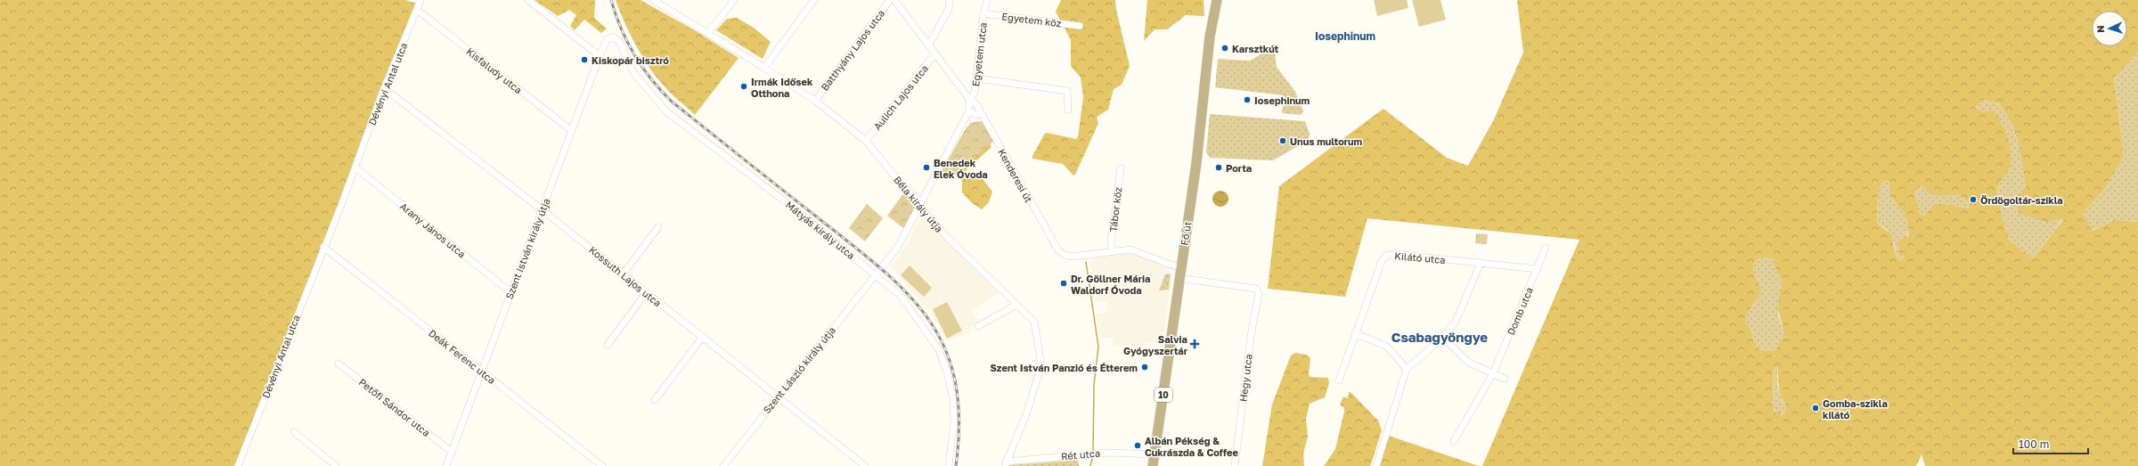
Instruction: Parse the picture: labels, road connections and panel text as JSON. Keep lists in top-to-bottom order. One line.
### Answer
{"streets":{"main road":["Fő út","10"],"street":["Egyetem köz","Batthyány Lajos utca","Egyetem utca","Kisfaludy utca","Dévényi Antal utca","Aulich Lajos utca","Kenderesi út","Béla király útja","Tábor köz","Arany János utca","Mátyás király utca","Szent István király útja","Kilátó utca","Kossuth Lajos utca","Domb utca","Deák Ferenc utca","Szent László király útja","Hegy utca","Petőfi Sándor utca","Rét utca"]},"crossings":[["Egyetem köz","Egyetem utca"],["Batthyány Lajos utca","Béla király útja"],["Egyetem utca","Kenderesi út"],["Egyetem utca","Béla király útja"],["Egyetem utca","Mátyás király utca"],["Egyetem utca","Szent László király útja"],["Kisfaludy utca","Dévényi Antal utca"],["Kisfaludy utca","Szent István király útja"],["Dévényi Antal utca","Arany János utca"],["Dévényi Antal utca","Kossuth Lajos utca"],["Dévényi Antal utca","Deák Ferenc utca"],["Aulich Lajos utca","Kenderesi út"],["Aulich Lajos utca","Béla király útja"],["Kenderesi út","Tábor köz"],["Kenderesi út","Fő út"],["Kenderesi út","Hegy utca"],["Béla király útja","Rét utca"],["Arany János utca","Szent István király útja"],["Mátyás király utca","Szent István király útja"],["Mátyás király utca","Szent László király útja"],["Fő út","Rét utca"],["Szent István király útja","Kossuth Lajos utca"],["Szent István király útja","Deák Ferenc utca"],["Szent István király útja","Petőfi Sándor utca"],["Kilátó utca","Domb utca"],["Kossuth Lajos utca","Szent László király útja"]],"districts":["Iosephinum","Csabagyöngye"],"places":{"other":["Karsztkút","Kiskopár bisztró","Irmák Idősek Otthona","Iosephinum","Unus multorum","Benedek Elek Óvoda","Porta","Ördögoltár-szikla","Dr. Göllner Mária Waldorf Óvoda","Szent István Panzió és Étterem","Gomba-szikla kilátó","Albán Pékség & Cukrászda & Coffee"],"health":["Salvia Gyógyszertár"]},"scale_bar":"100 m","north":"left"}
